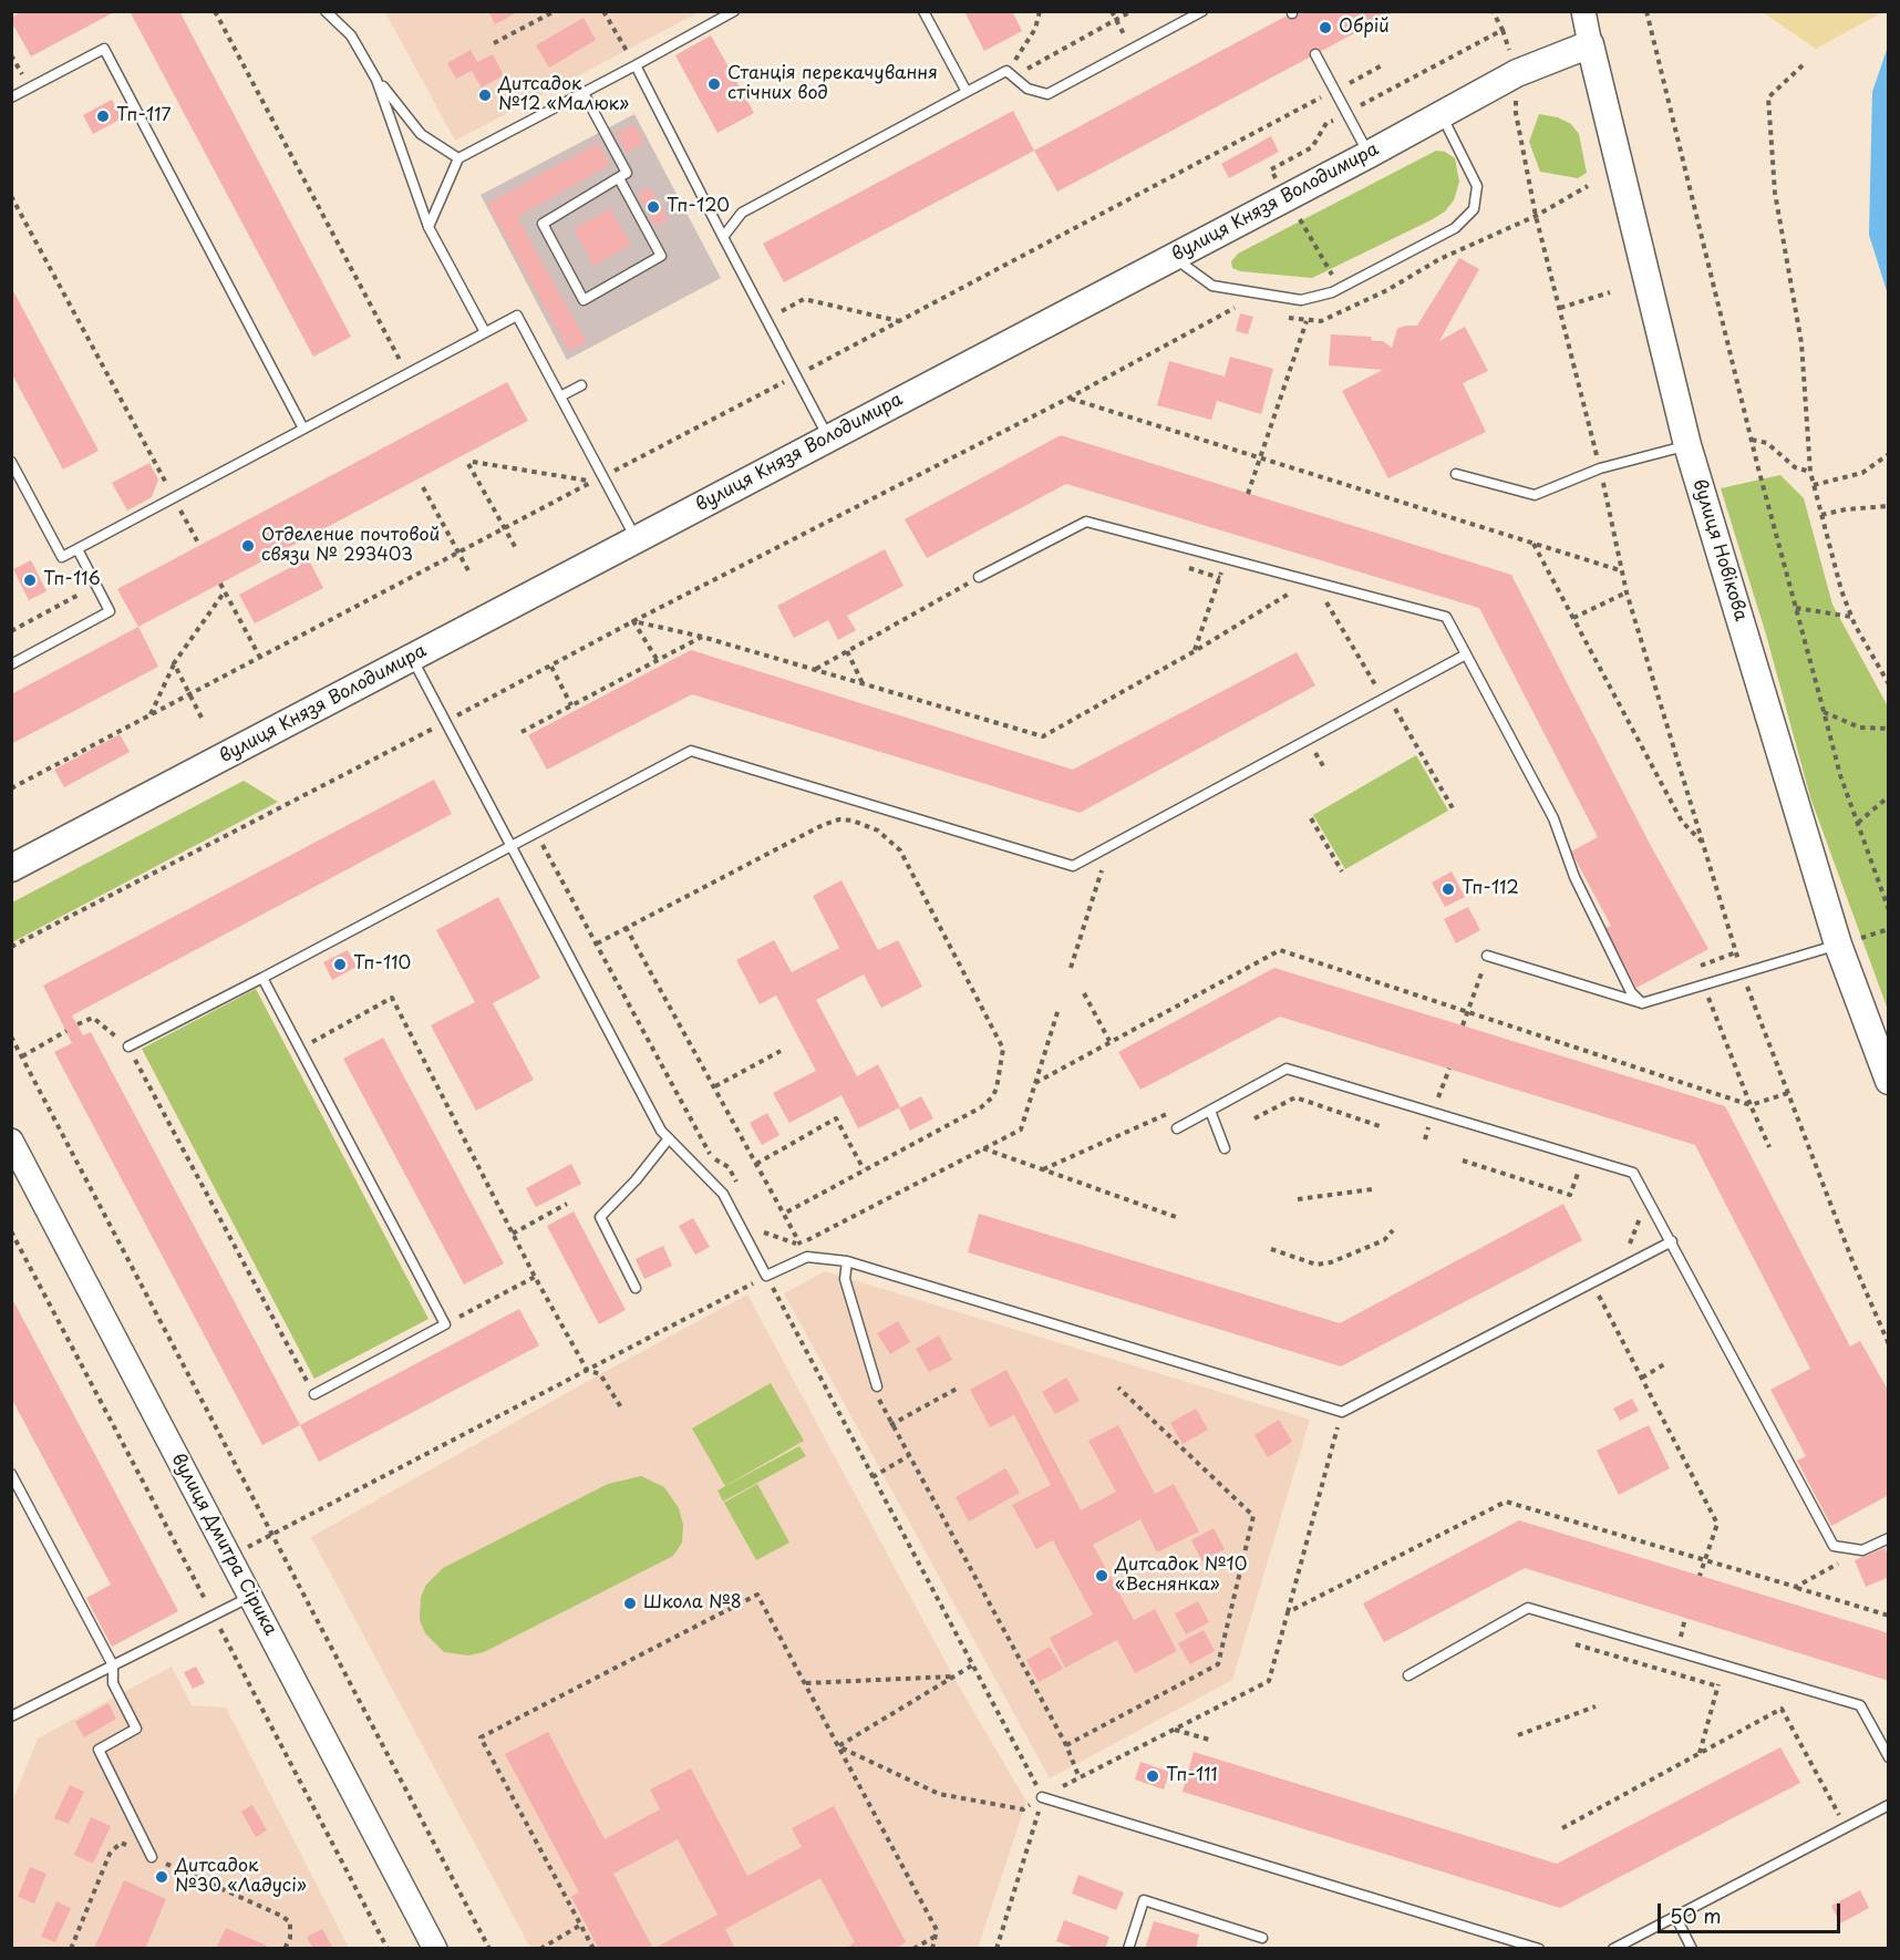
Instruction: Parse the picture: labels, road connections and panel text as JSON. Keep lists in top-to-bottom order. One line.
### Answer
{"streets":{"main road":["вулиця Князя Володимира","вулиця Новікова"],"street":["вулиця Дмитра Сірика"]},"crossings":[["вулиця Князя Володимира","вулиця Новікова"]],"places":["Обрiй","Станція перекачування стічних вод","Дитсадок №12 «Малюк»","Тп-117","Тп-120","Отделение почтовой связи № 293403","Тп-116","Тп-112","Тп-110","Дитсадок №10 «Веснянка»","Школа №8","Тп-111","Дитсадок №30 «Ладусі»"],"scale_bar":"50 m"}
